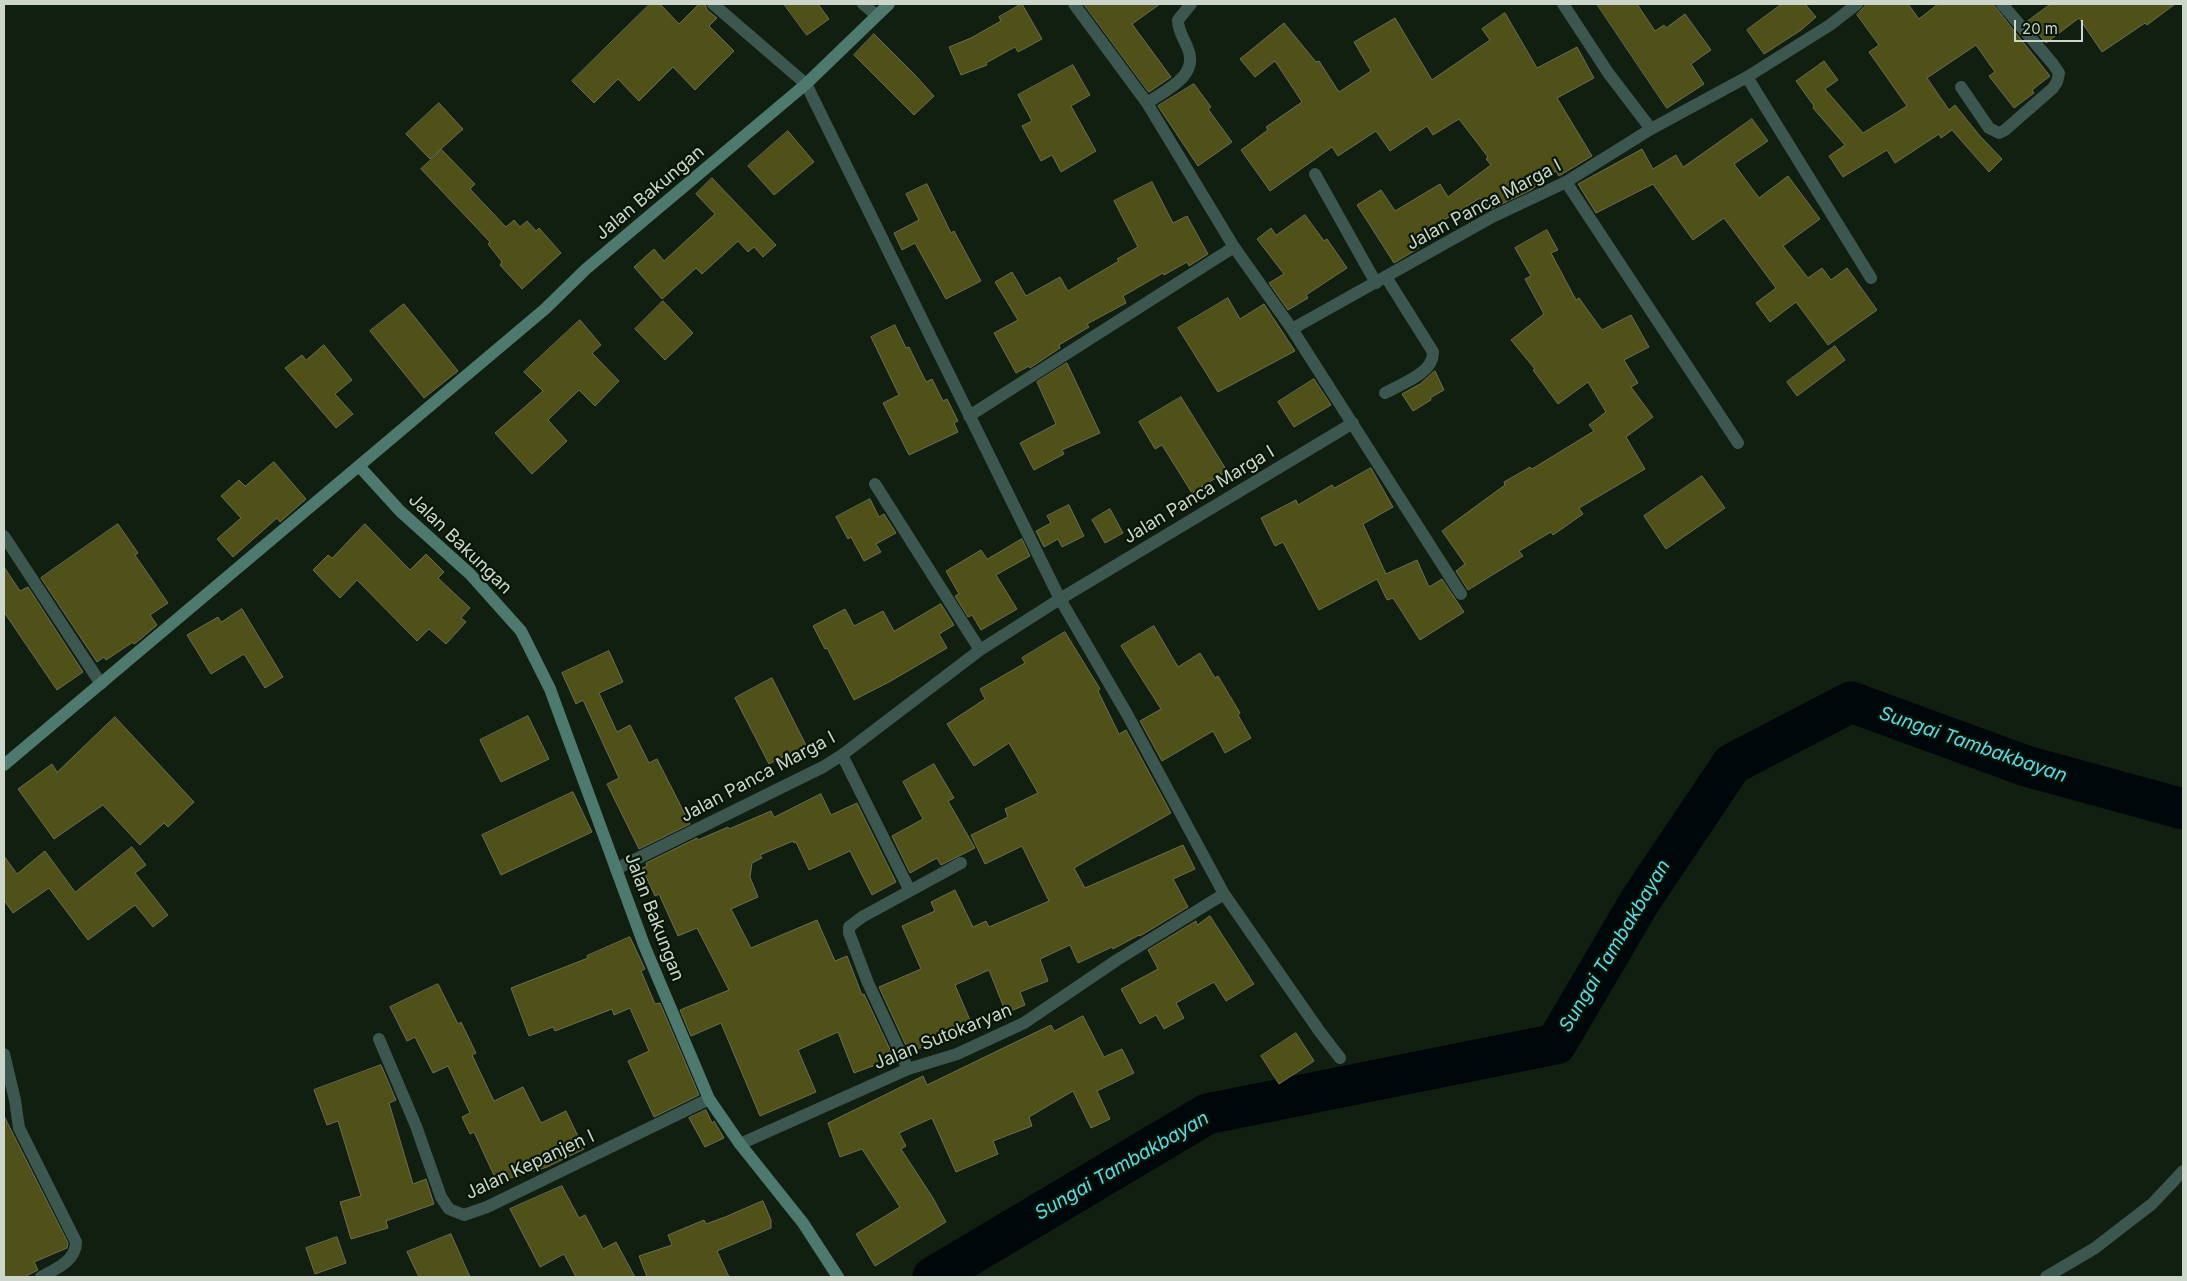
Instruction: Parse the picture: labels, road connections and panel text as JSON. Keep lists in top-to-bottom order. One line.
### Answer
{"streets":{"main road":["Jalan Bakungan"],"street":["Jalan Panca Marga I","Jalan Sutokaryan","Jalan Kepanjen I"]},"crossings":[["Jalan Bakungan","Jalan Panca Marga I"],["Jalan Bakungan","Jalan Sutokaryan"],["Jalan Bakungan","Jalan Kepanjen I"]],"water":["Sungai Tambakbayan"],"scale_bar":"20 m"}
